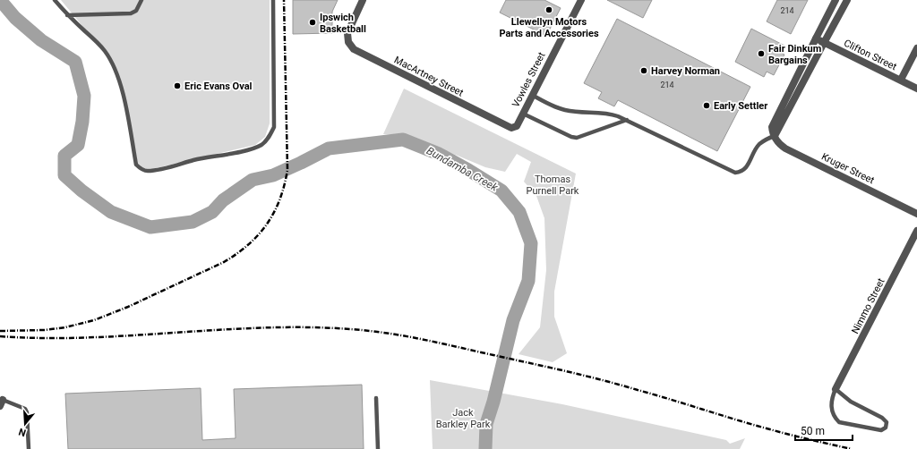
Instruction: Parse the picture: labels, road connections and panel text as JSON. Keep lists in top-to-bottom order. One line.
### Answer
{"streets":{"street":["Clifton Street","MacArtney Street","Vowles Street","Kruger Street","Nimmo Street"]},"crossings":[["MacArtney Street","Vowles Street"]],"water":["Bundamba Creek"],"parks":["Thomas Purnell Park","Jack Barkley Park"],"places":["Llewellyn Motors Parts and Accessories","Ipswich Basketball","Fair Dinkum Bargains","Harvey Norman","Eric Evans Oval","Early Settler"],"house_numbers":["214","214"],"scale_bar":"50 m","north":"bottom"}
